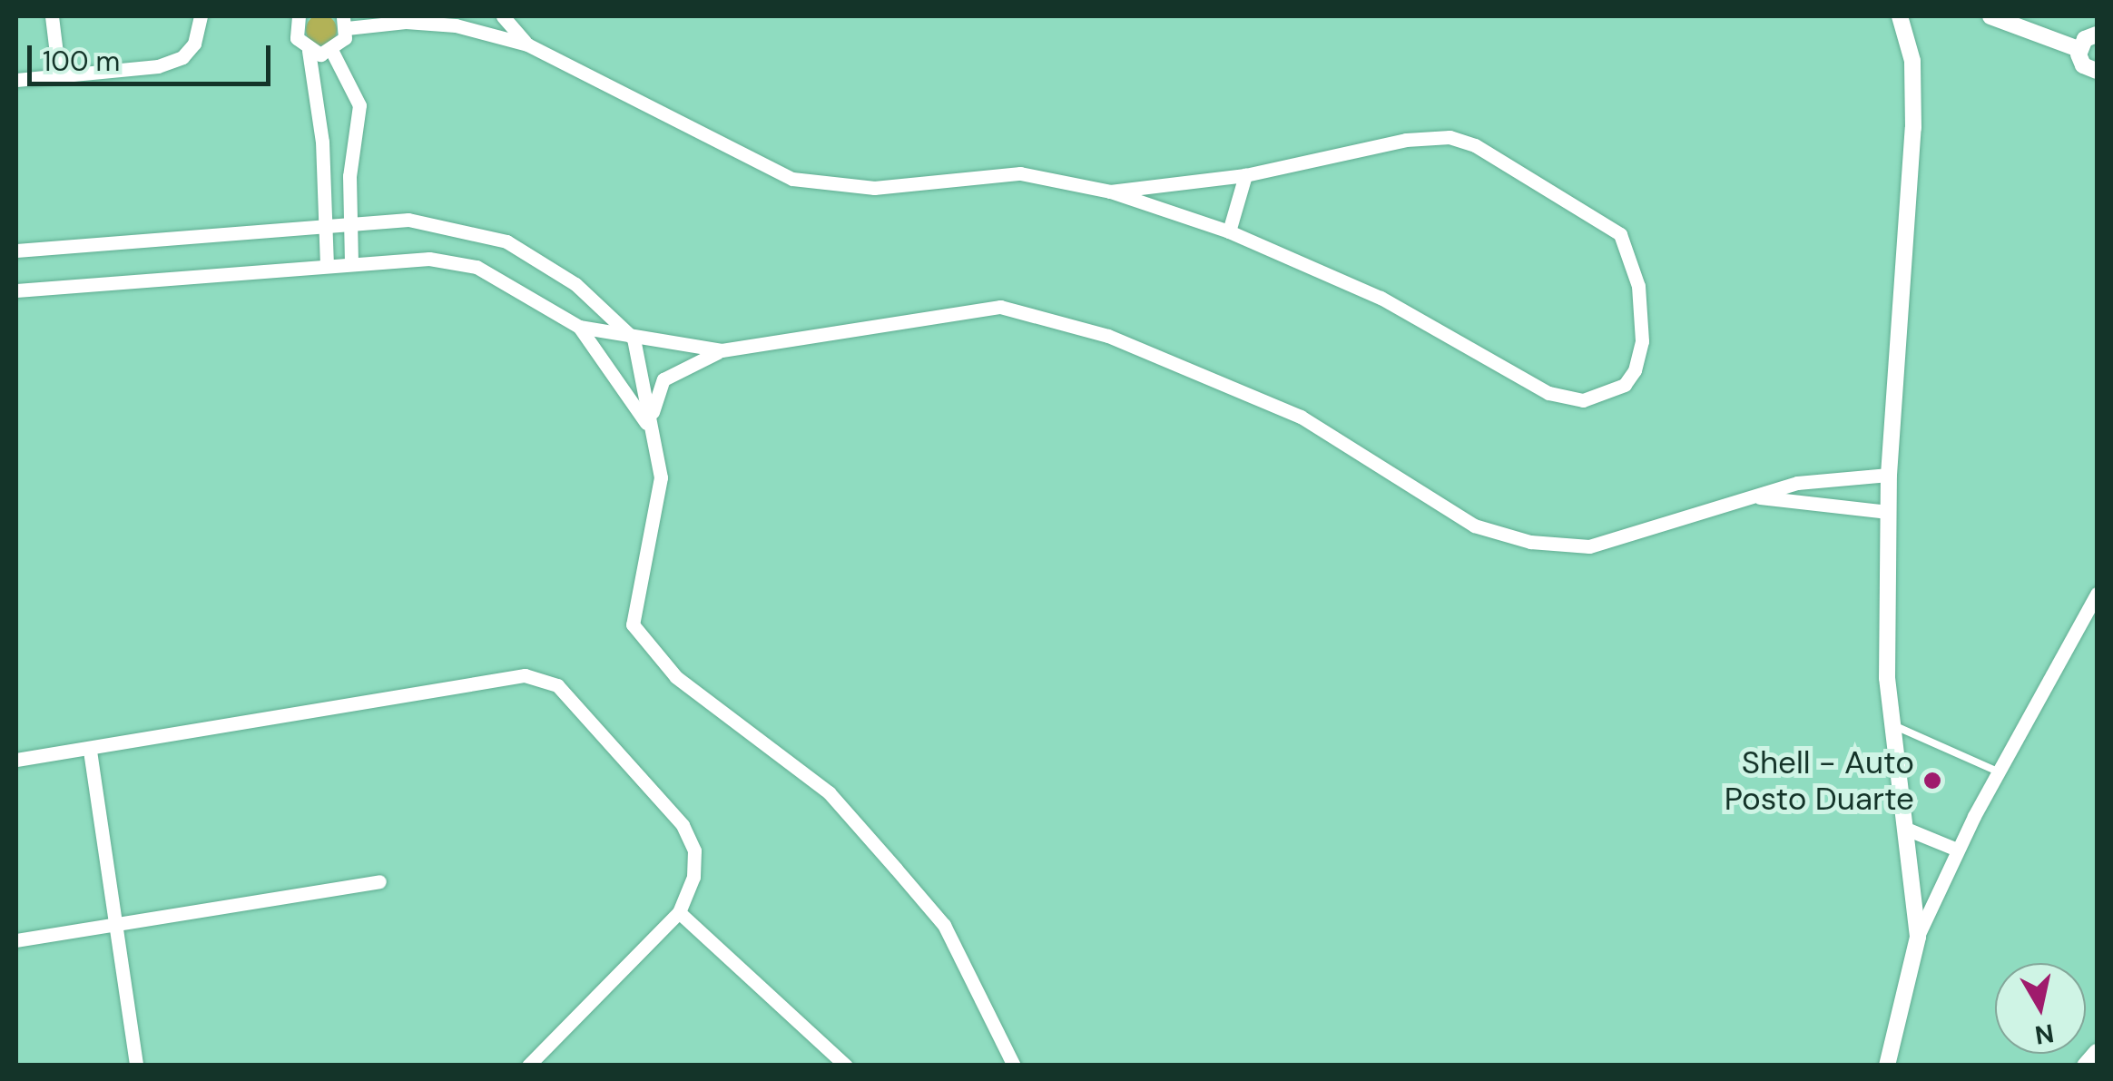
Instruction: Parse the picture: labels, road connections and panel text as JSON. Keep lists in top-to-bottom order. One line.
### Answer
{"places":["Shell - Auto Posto Duarte"],"scale_bar":"100 m","north":"bottom"}
